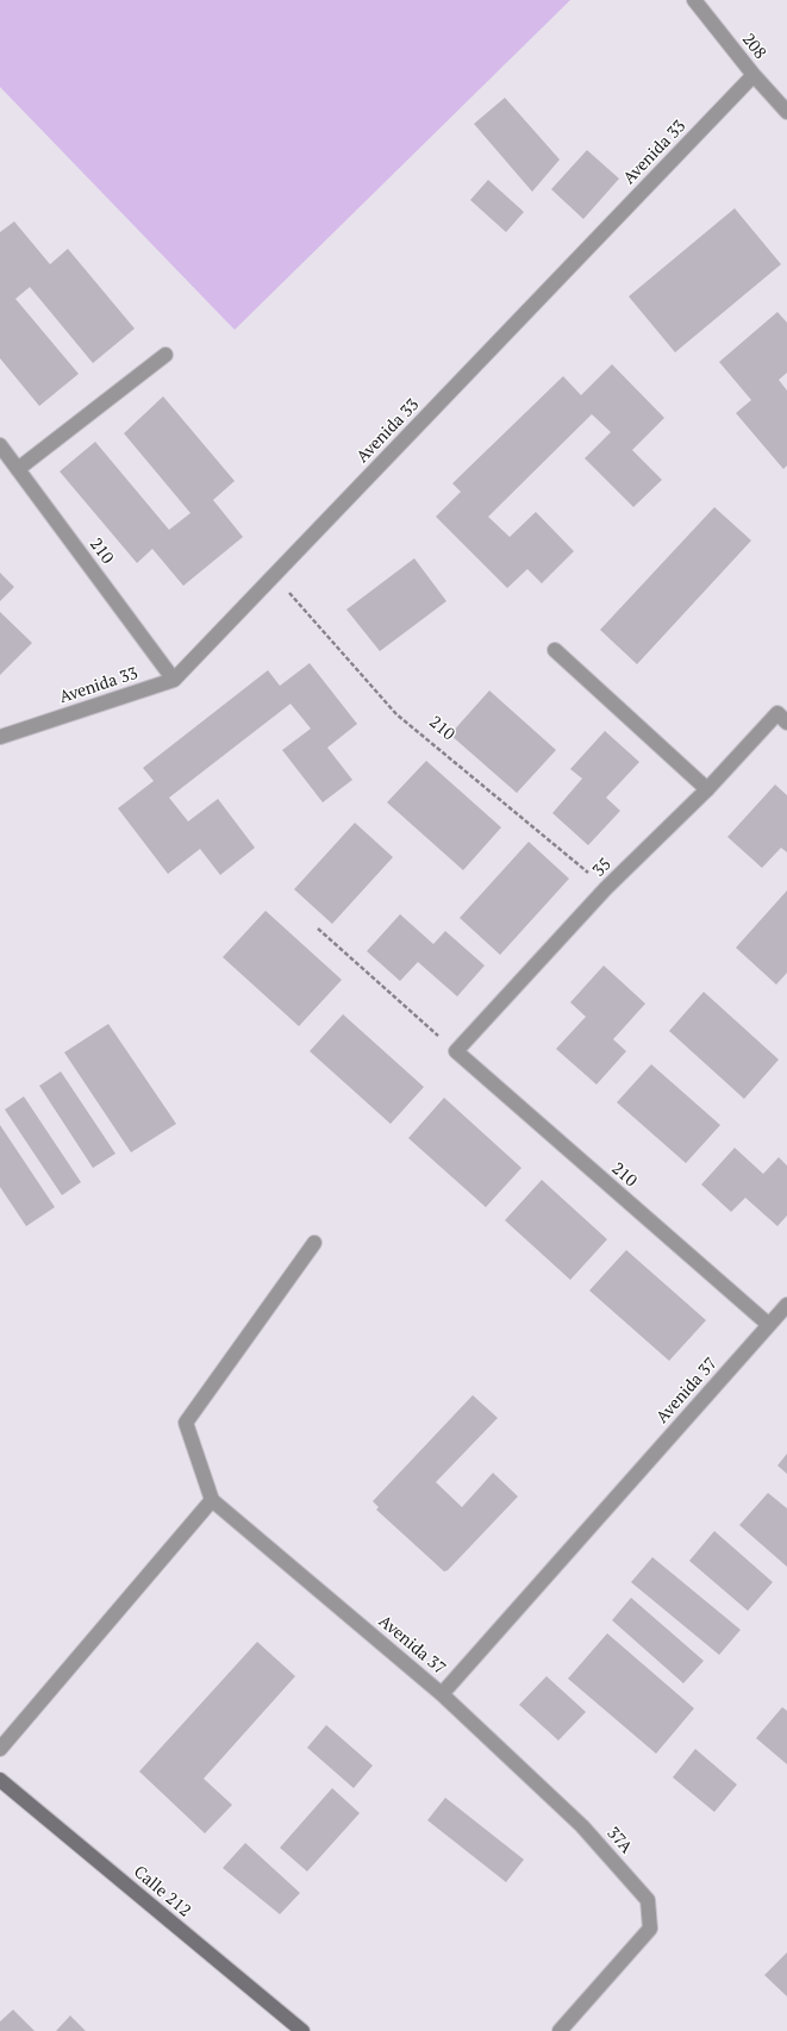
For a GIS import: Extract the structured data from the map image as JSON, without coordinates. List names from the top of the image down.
{
  "streets": {
    "street": [
      "208",
      "Avenida 33",
      "210",
      "35",
      "Avenida 37",
      "37A",
      "Calle 212"
    ]
  },
  "crossings": [
    ["208", "Avenida 33"],
    ["Avenida 33", "210"],
    ["210", "35"],
    ["210", "Avenida 37"],
    ["Avenida 37", "37A"]
  ]
}
